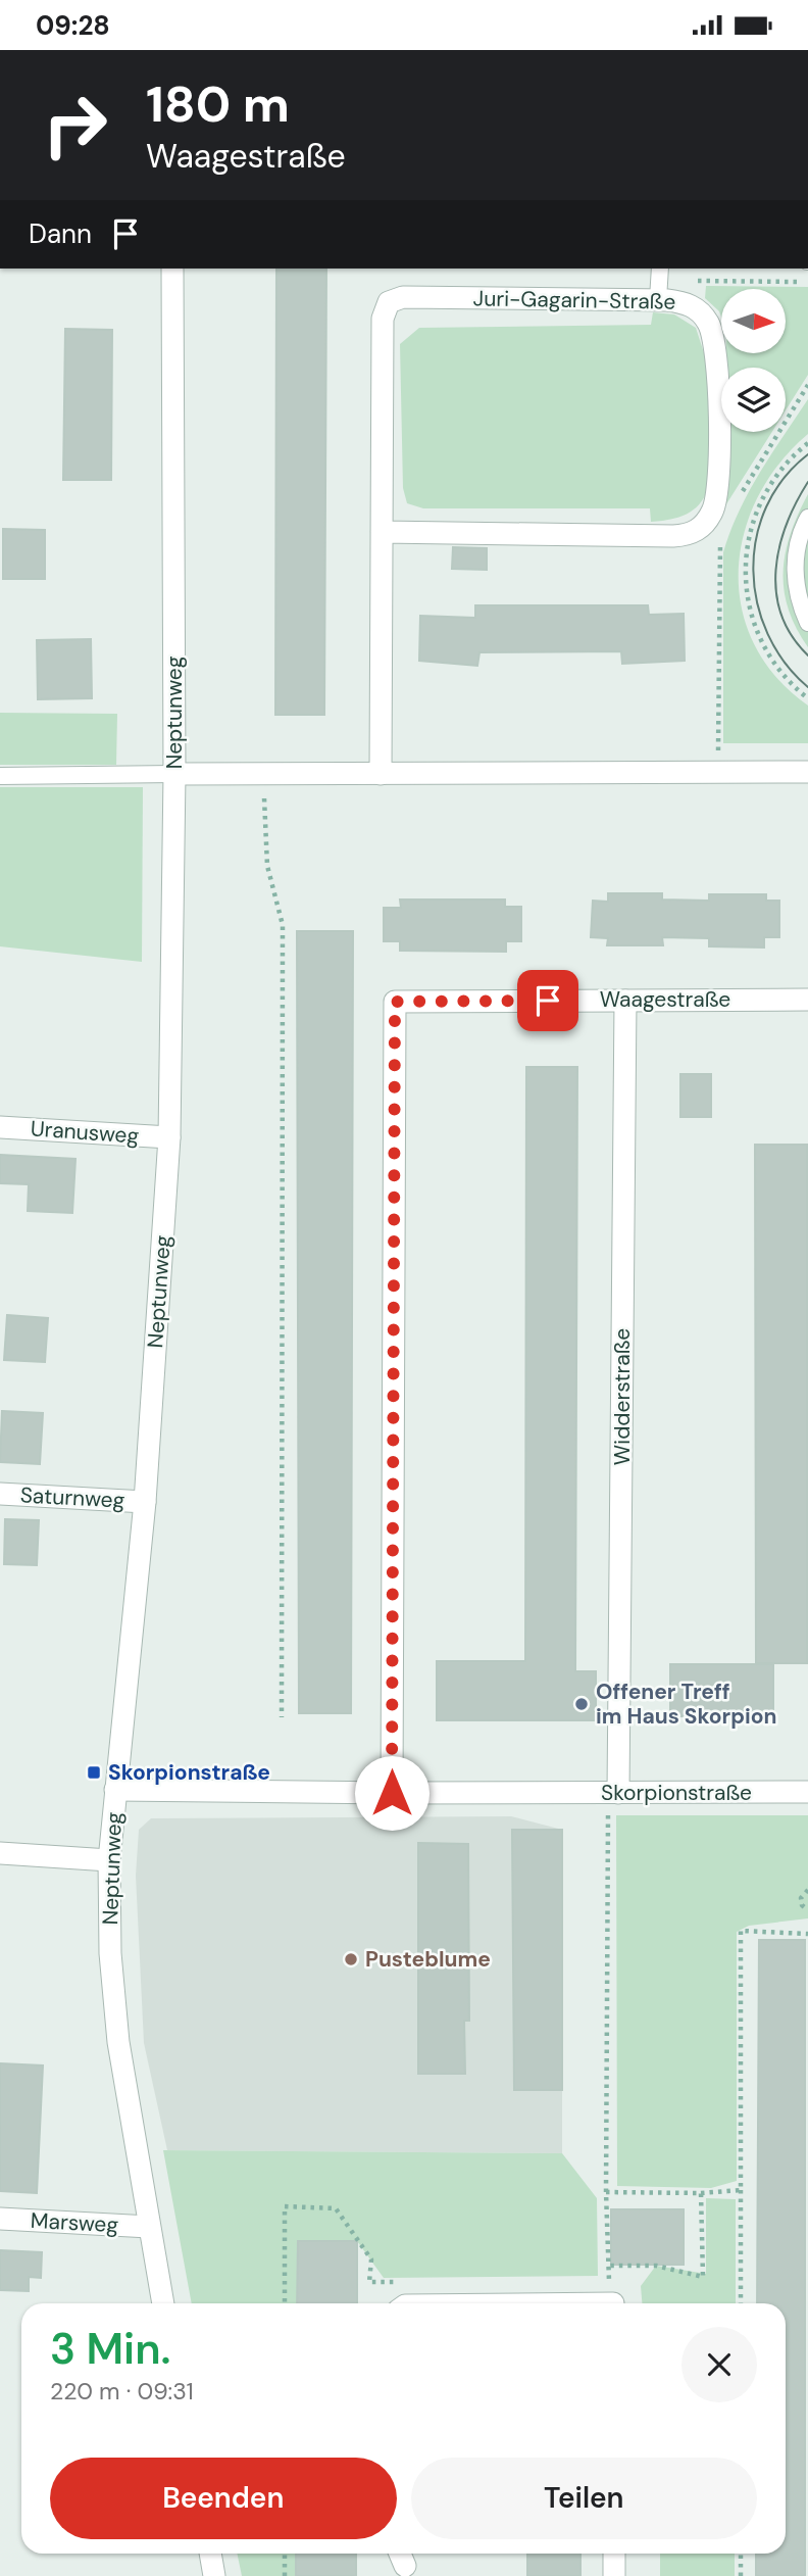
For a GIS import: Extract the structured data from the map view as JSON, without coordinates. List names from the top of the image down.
{
  "streets": {
    "street": [
      "Juri-Gagarin-Straße",
      "Neptunweg",
      "Waagestraße",
      "Uranusweg",
      "Widderstraße",
      "Saturnweg",
      "Skorpionstraße",
      "Marsweg"
    ]
  },
  "crossings": [
    ["Neptunweg", "Uranusweg"],
    ["Neptunweg", "Saturnweg"],
    ["Neptunweg", "Skorpionstraße"],
    ["Neptunweg", "Marsweg"],
    ["Waagestraße", "Widderstraße"],
    ["Waagestraße", "Skorpionstraße"],
    ["Widderstraße", "Skorpionstraße"]
  ],
  "places": {
    "other": ["Offener Treff im Haus Skorpion", "Pusteblume"],
    "transit": ["Skorpionstraße"]
  },
  "north": "right",
  "page": {
    "status": "09:28",
    "turn": ["180 m", "Waagestraße"],
    "then": "Dann",
    "heading": ["3 Min.", "220 m · 09:31"],
    "buttons": ["Beenden", "Teilen"]
  }
}
